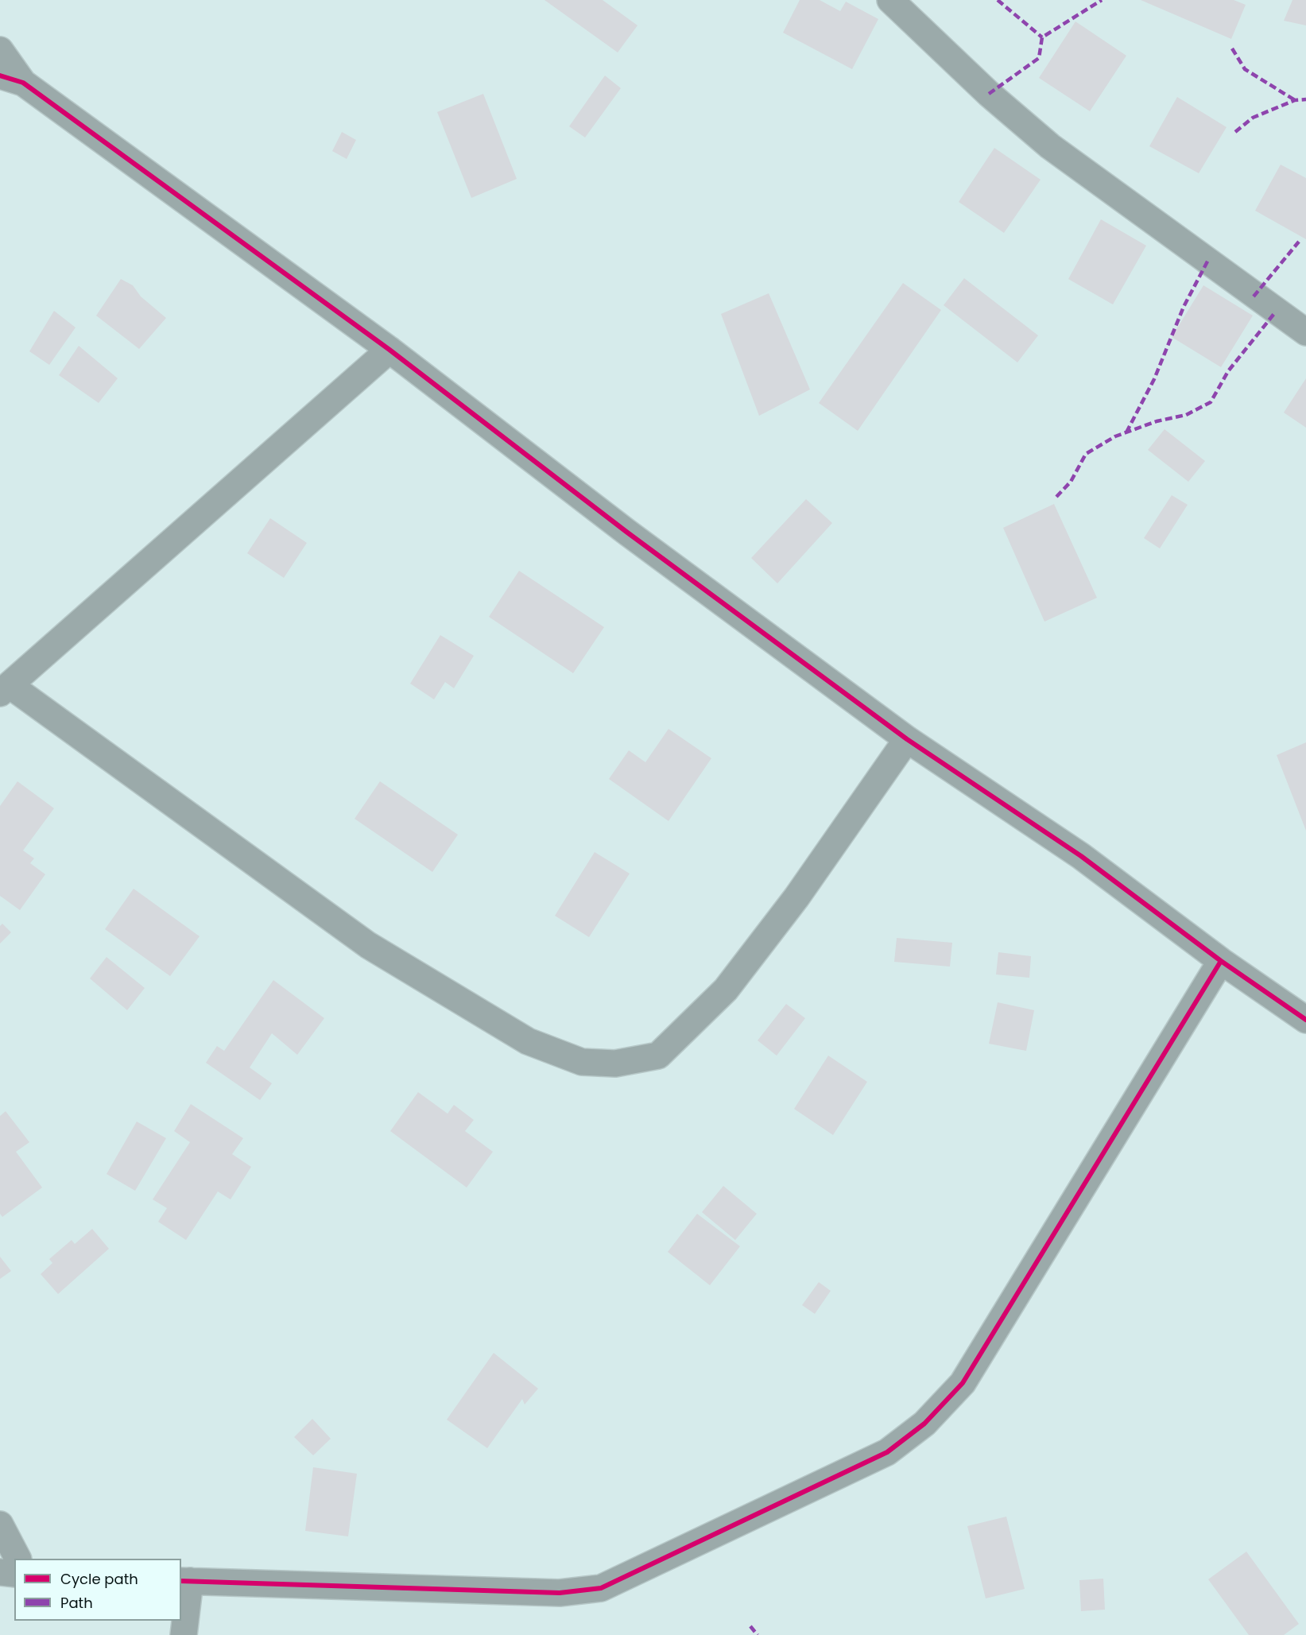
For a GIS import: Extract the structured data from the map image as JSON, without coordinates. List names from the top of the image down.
{
  "legend": ["Cycle path", "Path"]
}
